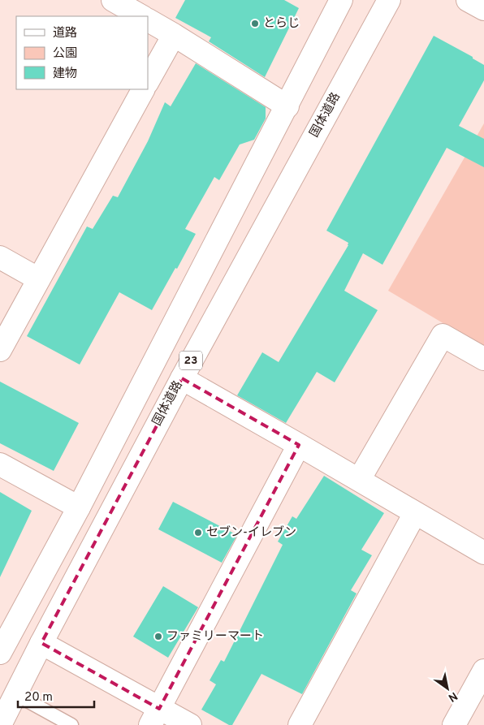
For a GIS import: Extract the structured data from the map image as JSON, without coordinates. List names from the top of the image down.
{
  "streets": {
    "street": ["国体道路", "23"]
  },
  "places": ["とらじ", "セブン-イレブン", "ファミリーマート"],
  "legend": ["道路", "公園", "建物"],
  "scale_bar": "20 m",
  "north": "bottom right"
}
